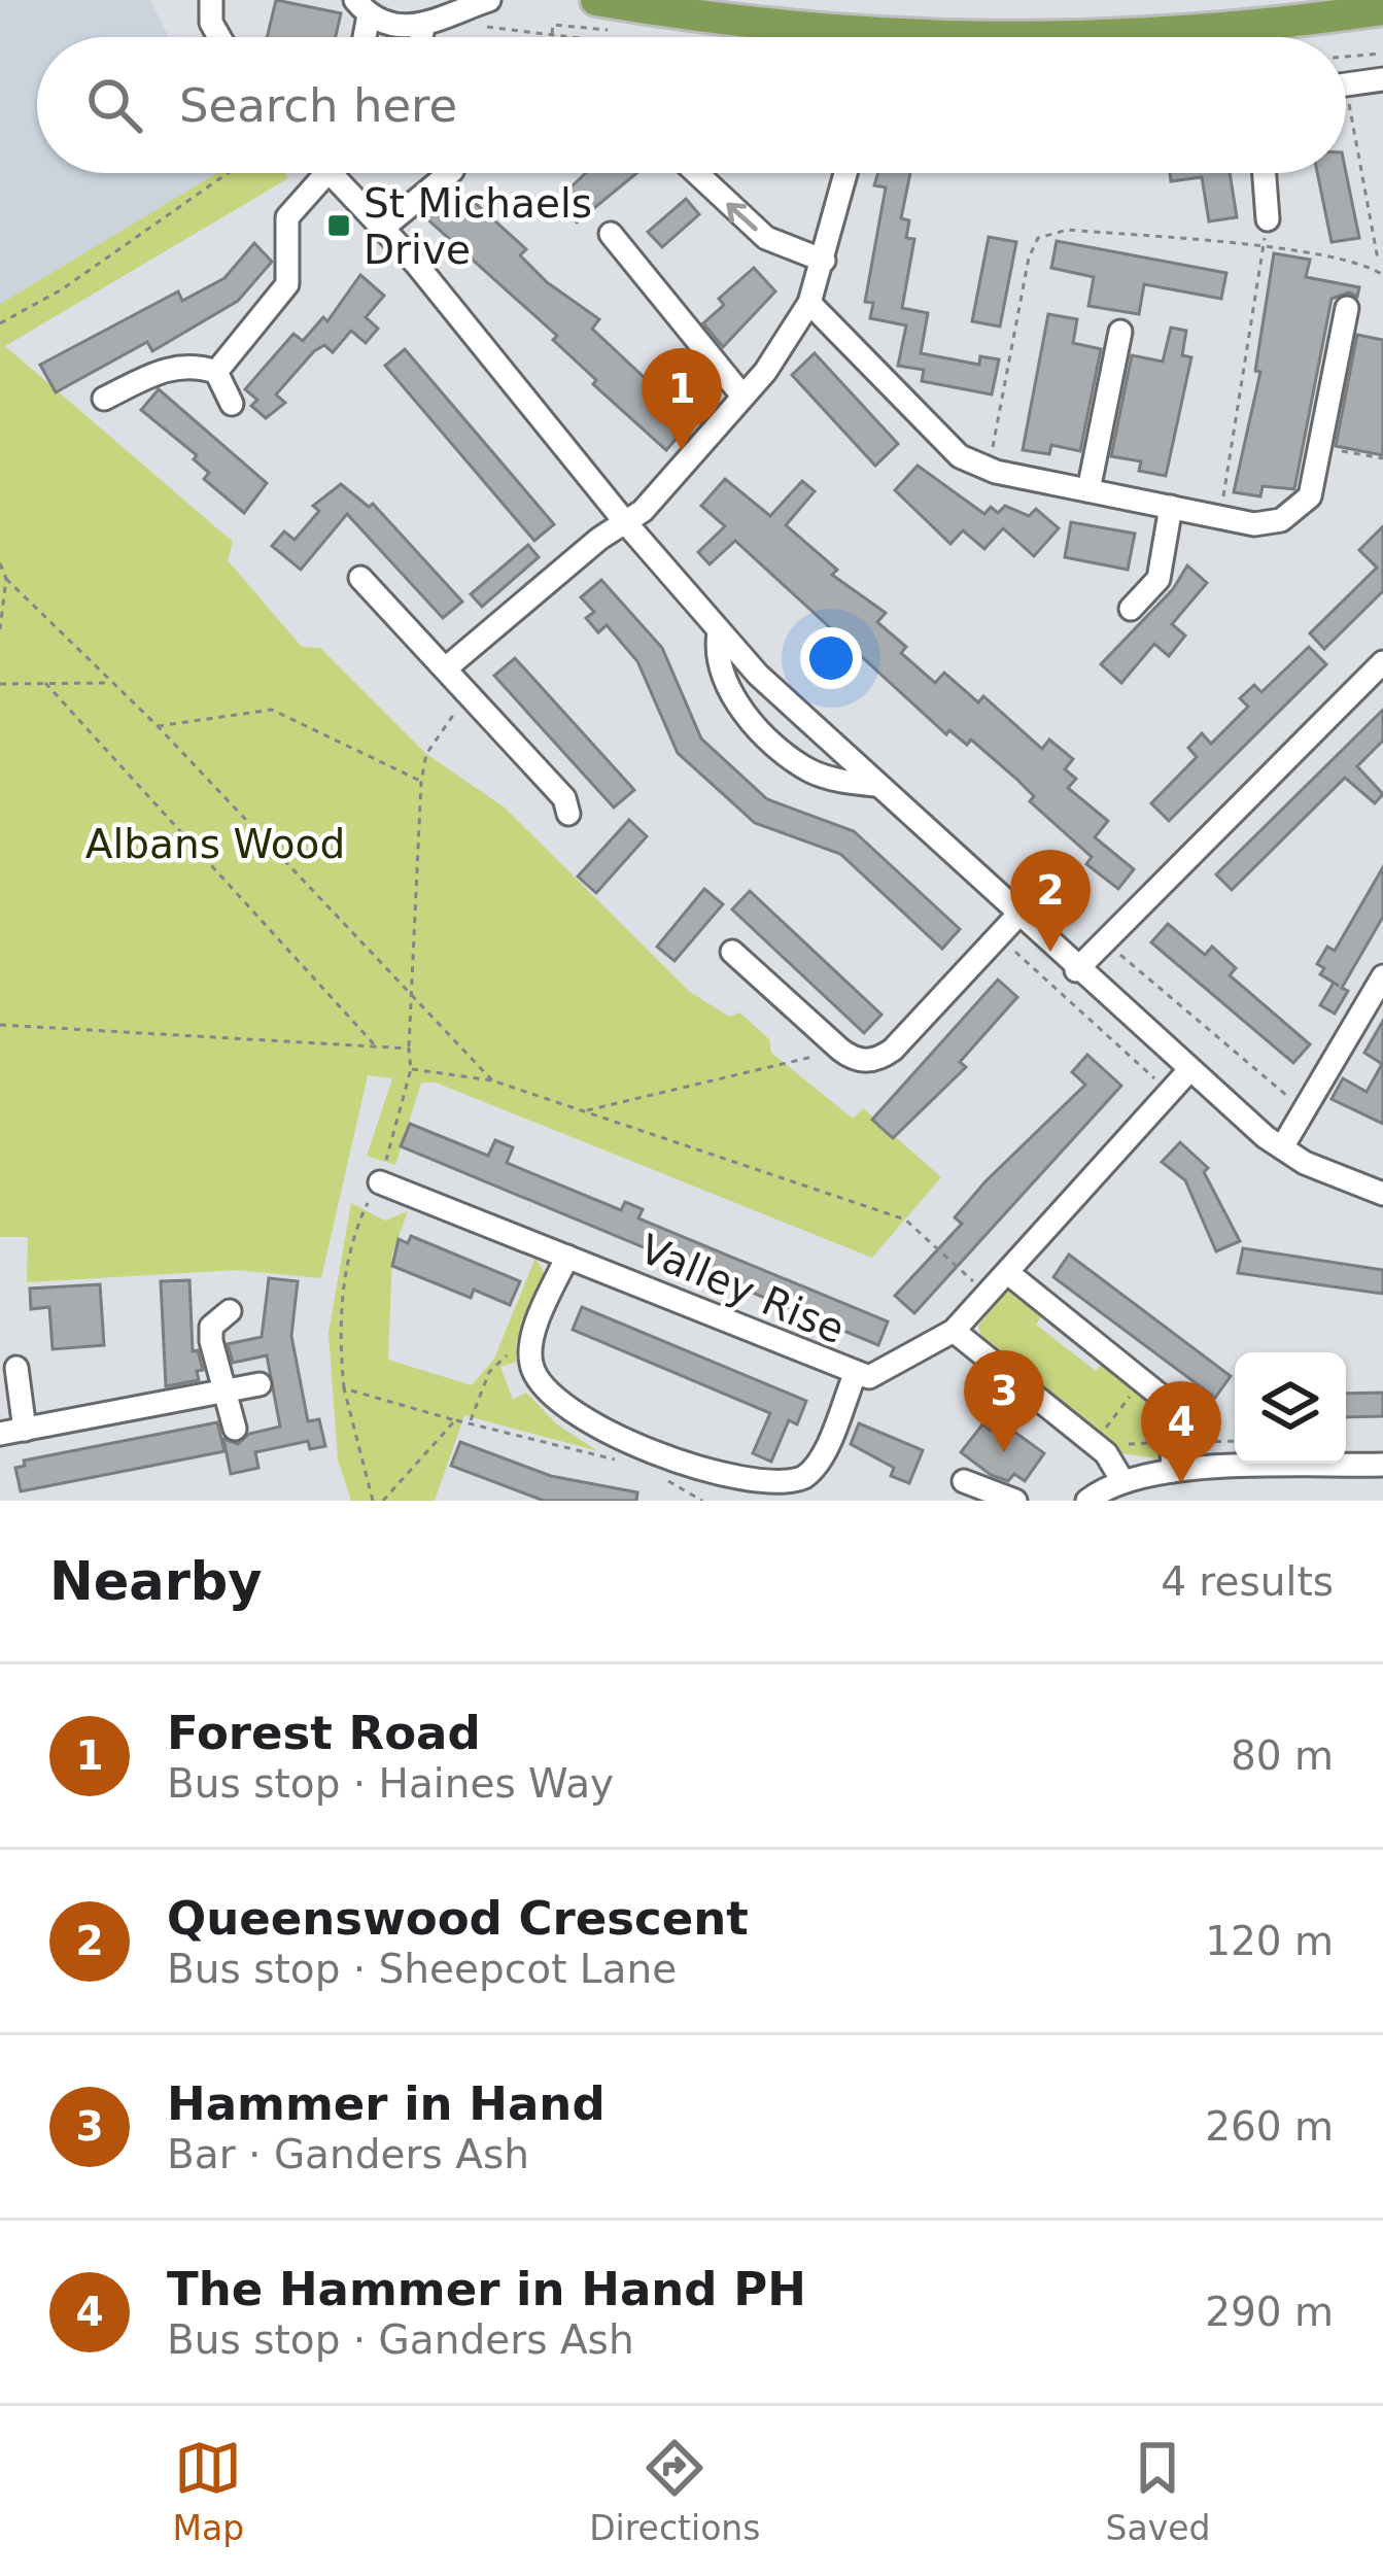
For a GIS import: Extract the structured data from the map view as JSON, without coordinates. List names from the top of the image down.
{
  "streets": {
    "street": ["Valley Rise"]
  },
  "parks": ["Albans Wood"],
  "places": {
    "transit": ["St Michaels Drive"]
  },
  "page": {
    "search": "Search here",
    "pins": [
      "1",
      "2",
      "3",
      "4"
    ],
    "heading": ["Nearby", "4 results"],
    "list": [
      {
        "mark": "1",
        "name": "Forest Road",
        "note": "Bus stop · Haines Way",
        "value": "80 m"
      },
      {
        "mark": "2",
        "name": "Queenswood Crescent",
        "note": "Bus stop · Sheepcot Lane",
        "value": "120 m"
      },
      {
        "mark": "3",
        "name": "Hammer in Hand",
        "note": "Bar · Ganders Ash",
        "value": "260 m"
      },
      {
        "mark": "4",
        "name": "The Hammer in Hand PH",
        "note": "Bus stop · Ganders Ash",
        "value": "290 m"
      }
    ],
    "nav": ["Map", "Directions", "Saved"]
  }
}
